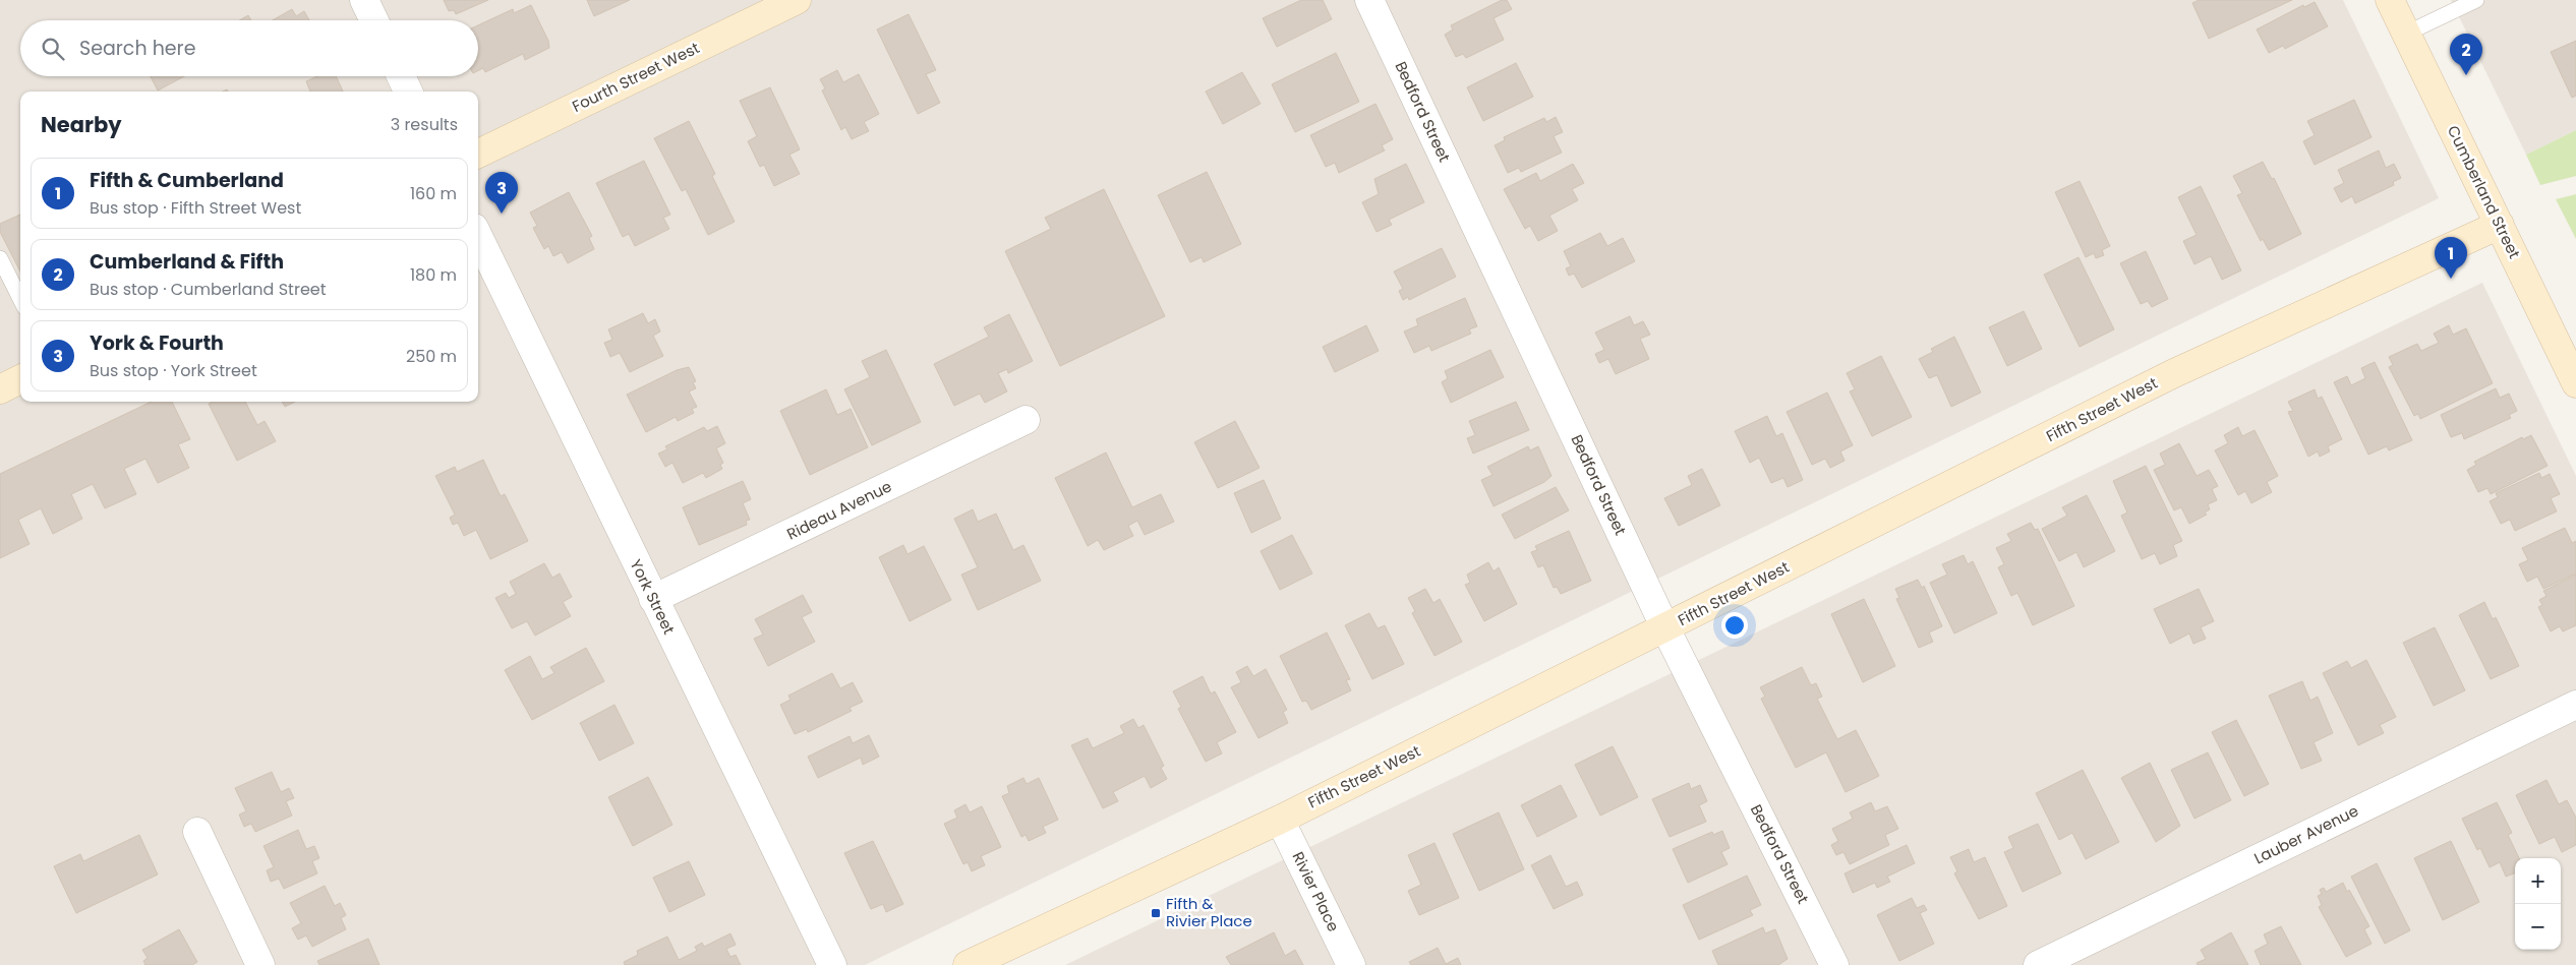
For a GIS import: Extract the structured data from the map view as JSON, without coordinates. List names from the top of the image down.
{
  "streets": {
    "street": [
      "Fourth Street West",
      "Bedford Street",
      "Cumberland Street",
      "Fifth Street West",
      "Rideau Avenue",
      "York Street",
      "Lauber Avenue",
      "Rivier Place"
    ]
  },
  "crossings": [
    ["Bedford Street", "Fifth Street West"],
    ["Cumberland Street", "Fifth Street West"],
    ["Fifth Street West", "Rivier Place"],
    ["Rideau Avenue", "York Street"]
  ],
  "places": {
    "transit": ["Fifth & Rivier Place"]
  },
  "page": {
    "search": "Search here",
    "pins": ["2", "3", "1"],
    "heading": ["Nearby", "3 results"],
    "list": [
      {
        "mark": "1",
        "name": "Fifth & Cumberland",
        "note": "Bus stop · Fifth Street West",
        "value": "160 m"
      },
      {
        "mark": "2",
        "name": "Cumberland & Fifth",
        "note": "Bus stop · Cumberland Street",
        "value": "180 m"
      },
      {
        "mark": "3",
        "name": "York & Fourth",
        "note": "Bus stop · York Street",
        "value": "250 m"
      }
    ],
    "map_buttons": ["+", "−"]
  }
}
